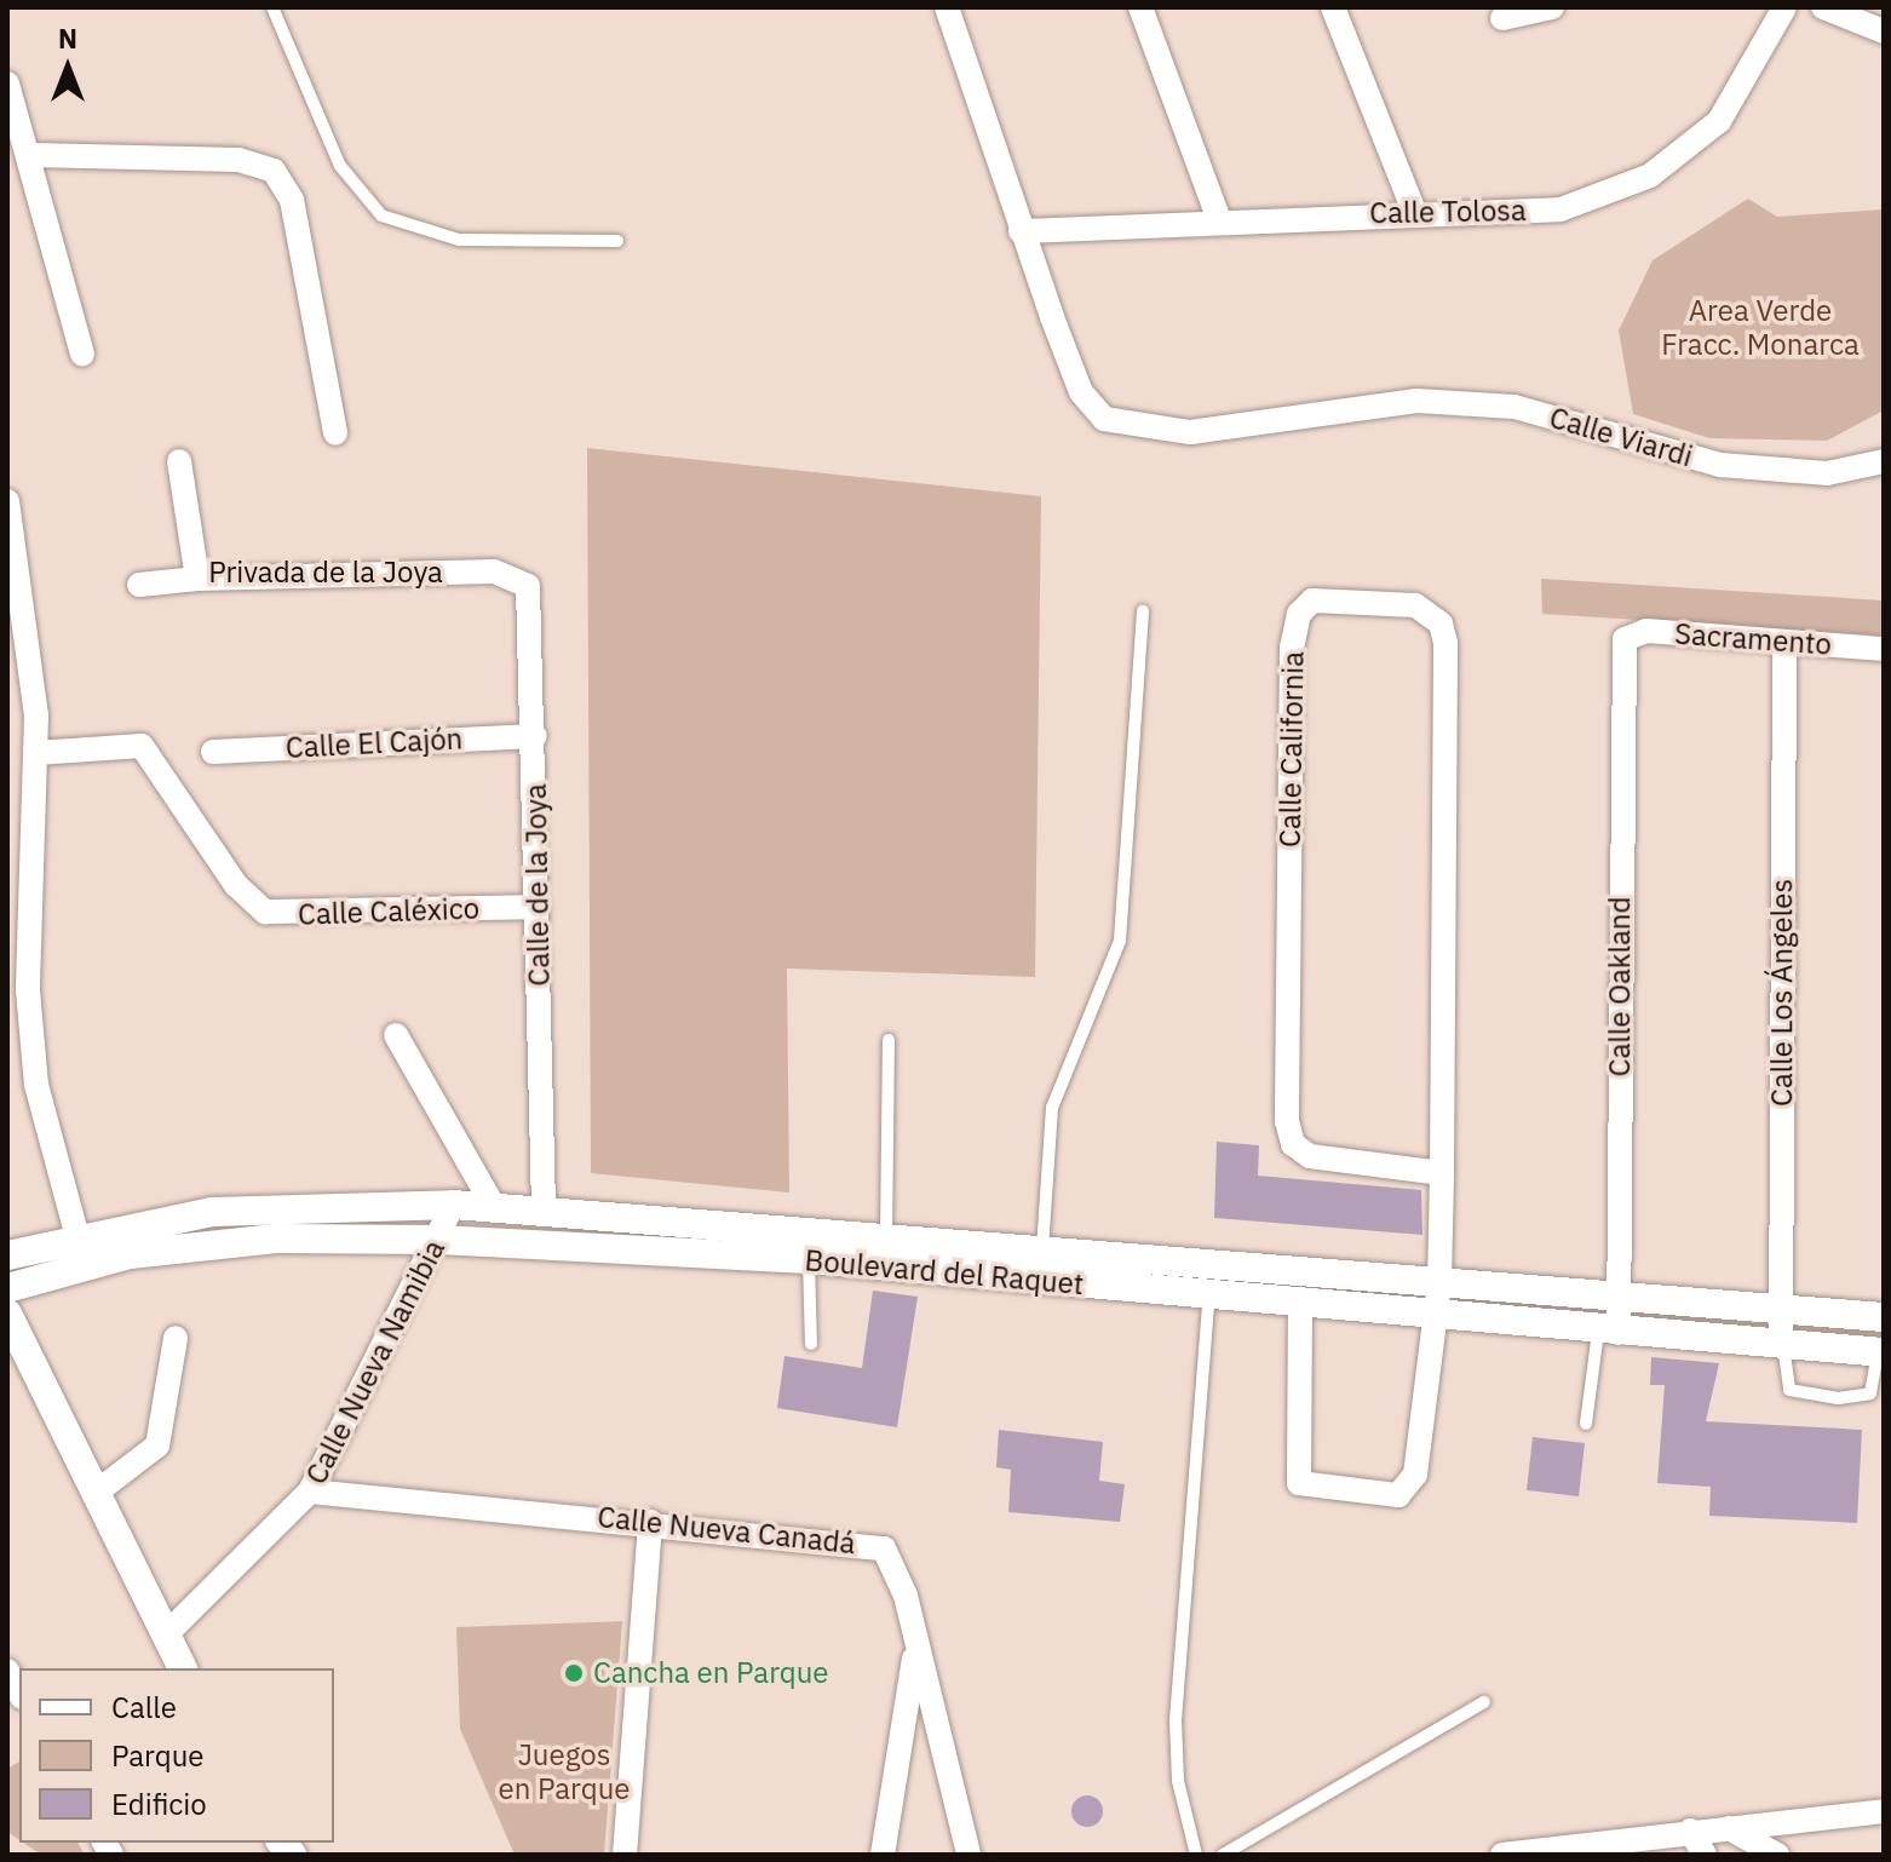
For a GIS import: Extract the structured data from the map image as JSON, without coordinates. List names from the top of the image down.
{
  "streets": {
    "street": [
      "Calle Tolosa",
      "Calle Viardi",
      "Privada de la Joya",
      "Sacramento",
      "Calle El Cajón",
      "Calle California",
      "Calle de la Joya",
      "Calle Caléxico",
      "Calle Oakland",
      "Calle Los Ángeles",
      "Boulevard del Raquet",
      "Calle Nueva Namibia",
      "Calle Nueva Canadá"
    ]
  },
  "crossings": [
    ["Calle Tolosa", "Calle Viardi"],
    ["Privada de la Joya", "Calle de la Joya"],
    ["Sacramento", "Calle Oakland"],
    ["Sacramento", "Calle Los Ángeles"],
    ["Calle El Cajón", "Calle de la Joya"],
    ["Calle California", "Boulevard del Raquet"],
    ["Calle de la Joya", "Calle Caléxico"],
    ["Calle de la Joya", "Boulevard del Raquet"],
    ["Calle Oakland", "Boulevard del Raquet"],
    ["Calle Los Ángeles", "Boulevard del Raquet"],
    ["Boulevard del Raquet", "Calle Nueva Namibia"],
    ["Calle Nueva Namibia", "Calle Nueva Canadá"]
  ],
  "parks": ["Area Verde Fracc. Monarca", "Juegos en Parque"],
  "places": ["Cancha en Parque"],
  "legend": ["Calle", "Parque", "Edificio"],
  "north": "top"
}
